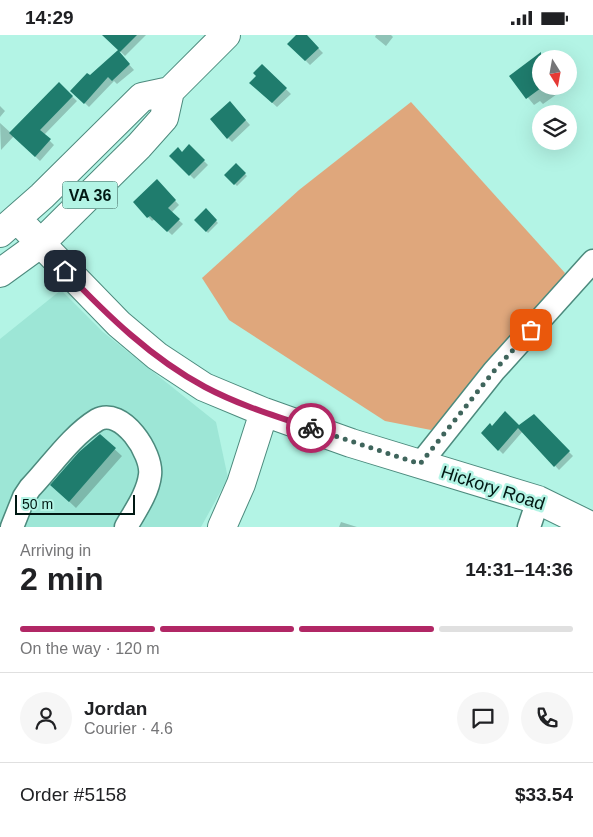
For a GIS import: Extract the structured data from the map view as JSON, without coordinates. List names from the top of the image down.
{
  "streets": {
    "main road": ["VA 36", "Hickory Road"]
  },
  "scale_bar": "50 m",
  "north": "bottom",
  "page": {
    "status": "14:29",
    "scale": "50 m",
    "heading": ["2 min", "Arriving in", "14:31–14:36"],
    "panel": [
      "Jordan",
      "Courier · 4.6",
      "Order #5158",
      "$33.54"
    ],
    "bar": "On the way · 120 m"
  }
}
